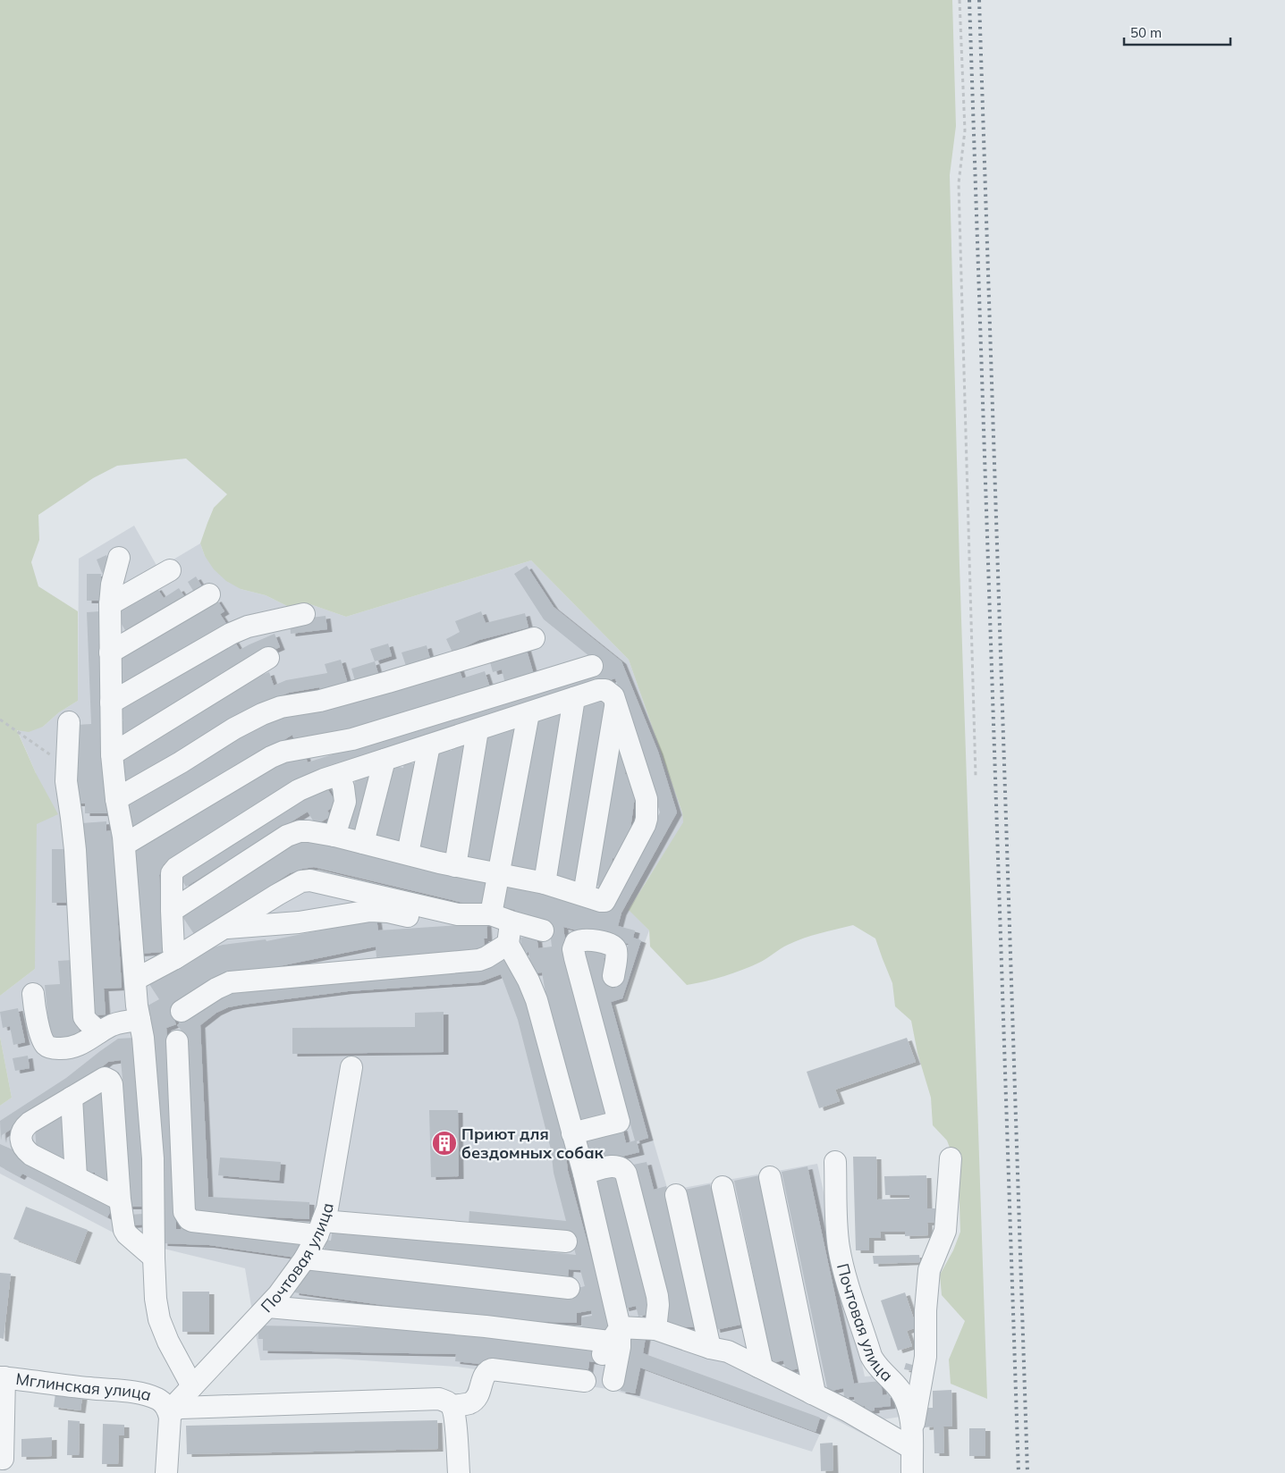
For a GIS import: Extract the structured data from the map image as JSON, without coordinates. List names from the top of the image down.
{
  "streets": {
    "street": ["Почтовая улица", "Мглинская улица"]
  },
  "crossings": [
    ["Почтовая улица", "Мглинская улица"]
  ],
  "places": {
    "building": ["Приют для бездомных собак"]
  },
  "scale_bar": "50 m"
}
